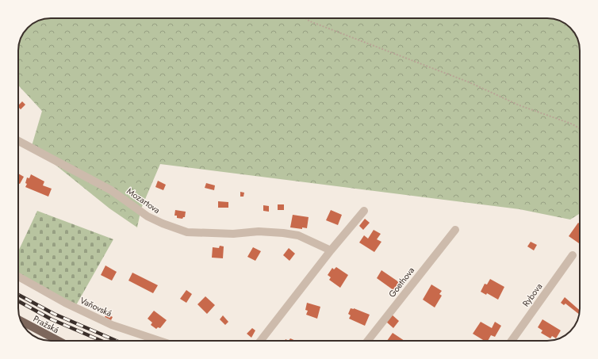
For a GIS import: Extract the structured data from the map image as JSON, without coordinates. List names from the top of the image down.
{
  "streets": {
    "main road": ["Pražská"],
    "street": [
      "Mozartova",
      "Goethova",
      "Rybova",
      "Vaňovská"
    ]
  }
}
